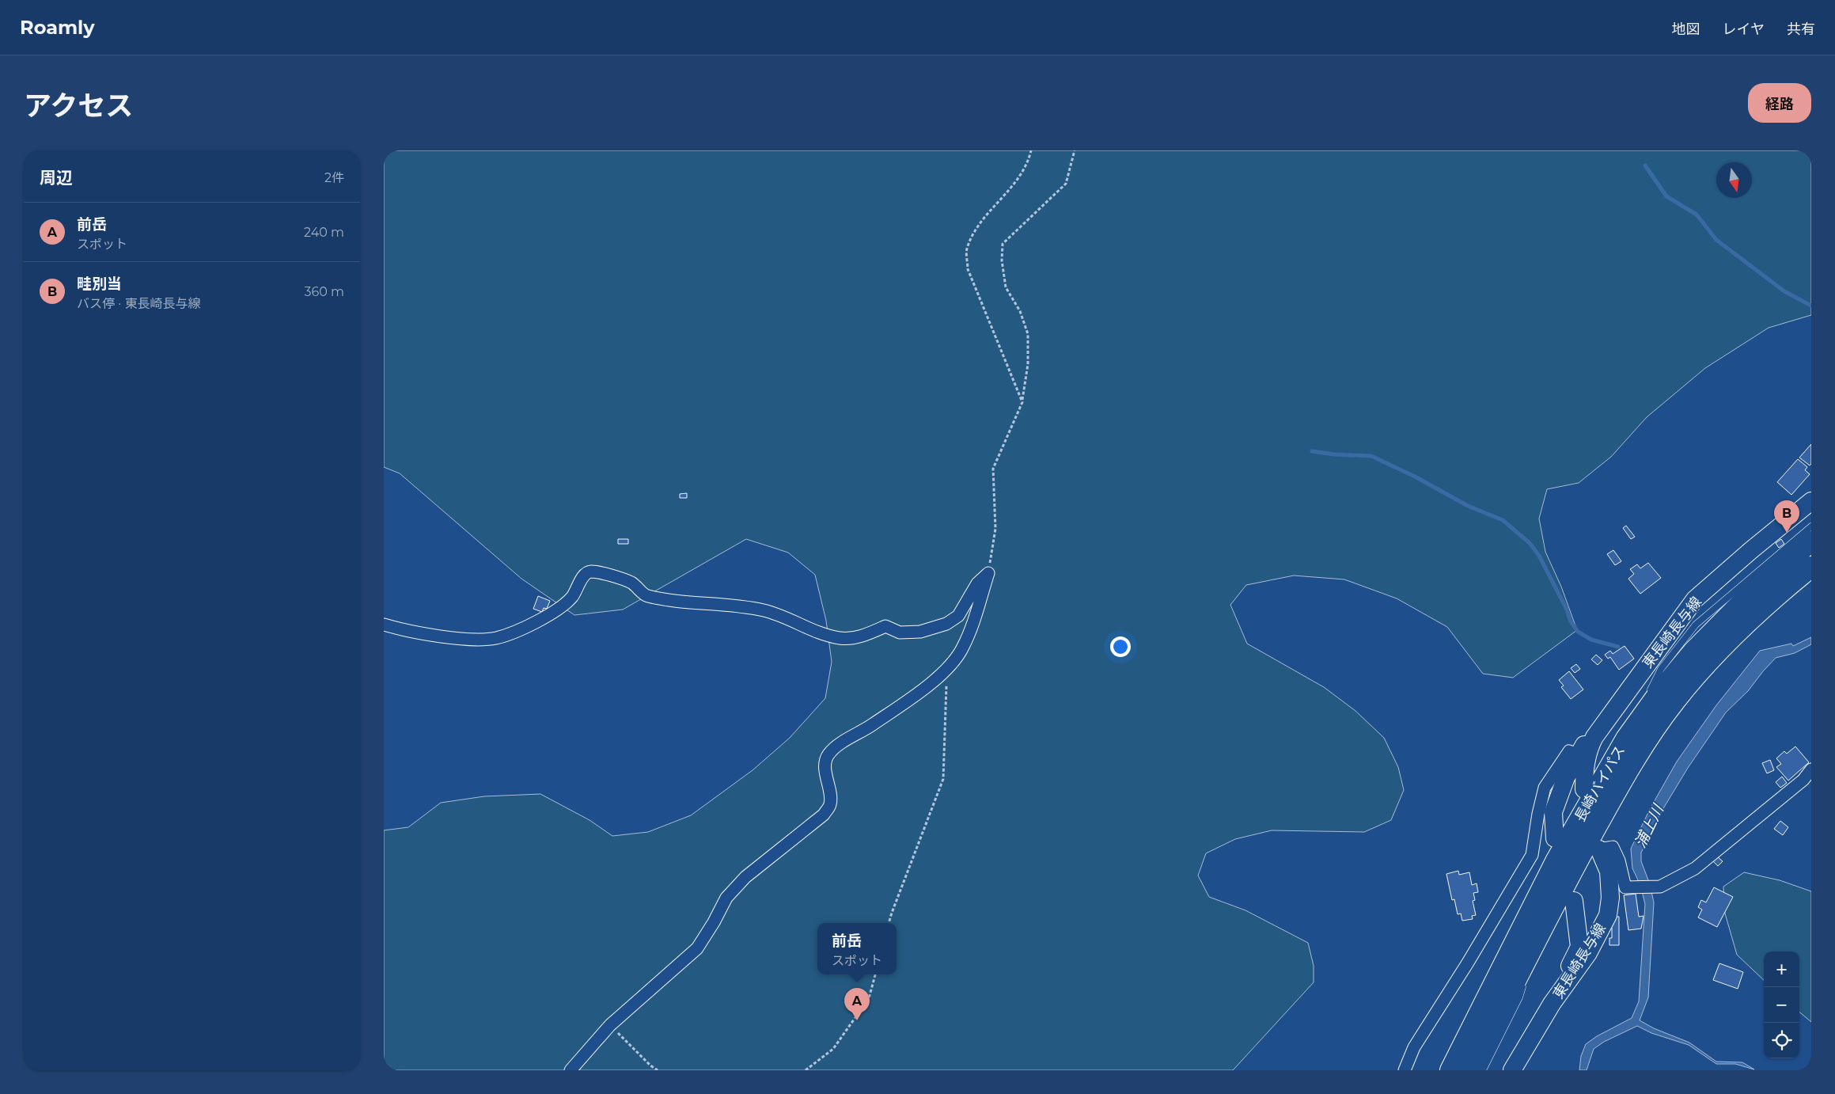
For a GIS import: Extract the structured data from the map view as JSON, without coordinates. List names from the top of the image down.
{
  "streets": {
    "highway": ["長崎バイパス"],
    "main road": ["東長崎長与線"]
  },
  "water": ["浦上川"],
  "north": "bottom",
  "page": {
    "header": "Roamly",
    "nav": ["地図", "レイヤ", "共有"],
    "title": "アクセス",
    "buttons": "経路",
    "heading": ["周辺", "2件"],
    "list": [
      {
        "mark": "A",
        "name": "前岳",
        "note": "スポット",
        "value": "240 m"
      },
      {
        "mark": "B",
        "name": "畦別当",
        "note": "バス停 · 東長崎長与線",
        "value": "360 m"
      }
    ],
    "pins": ["B", "A"],
    "popup": ["前岳", "スポット"],
    "map_buttons": ["+", "−"]
  }
}
